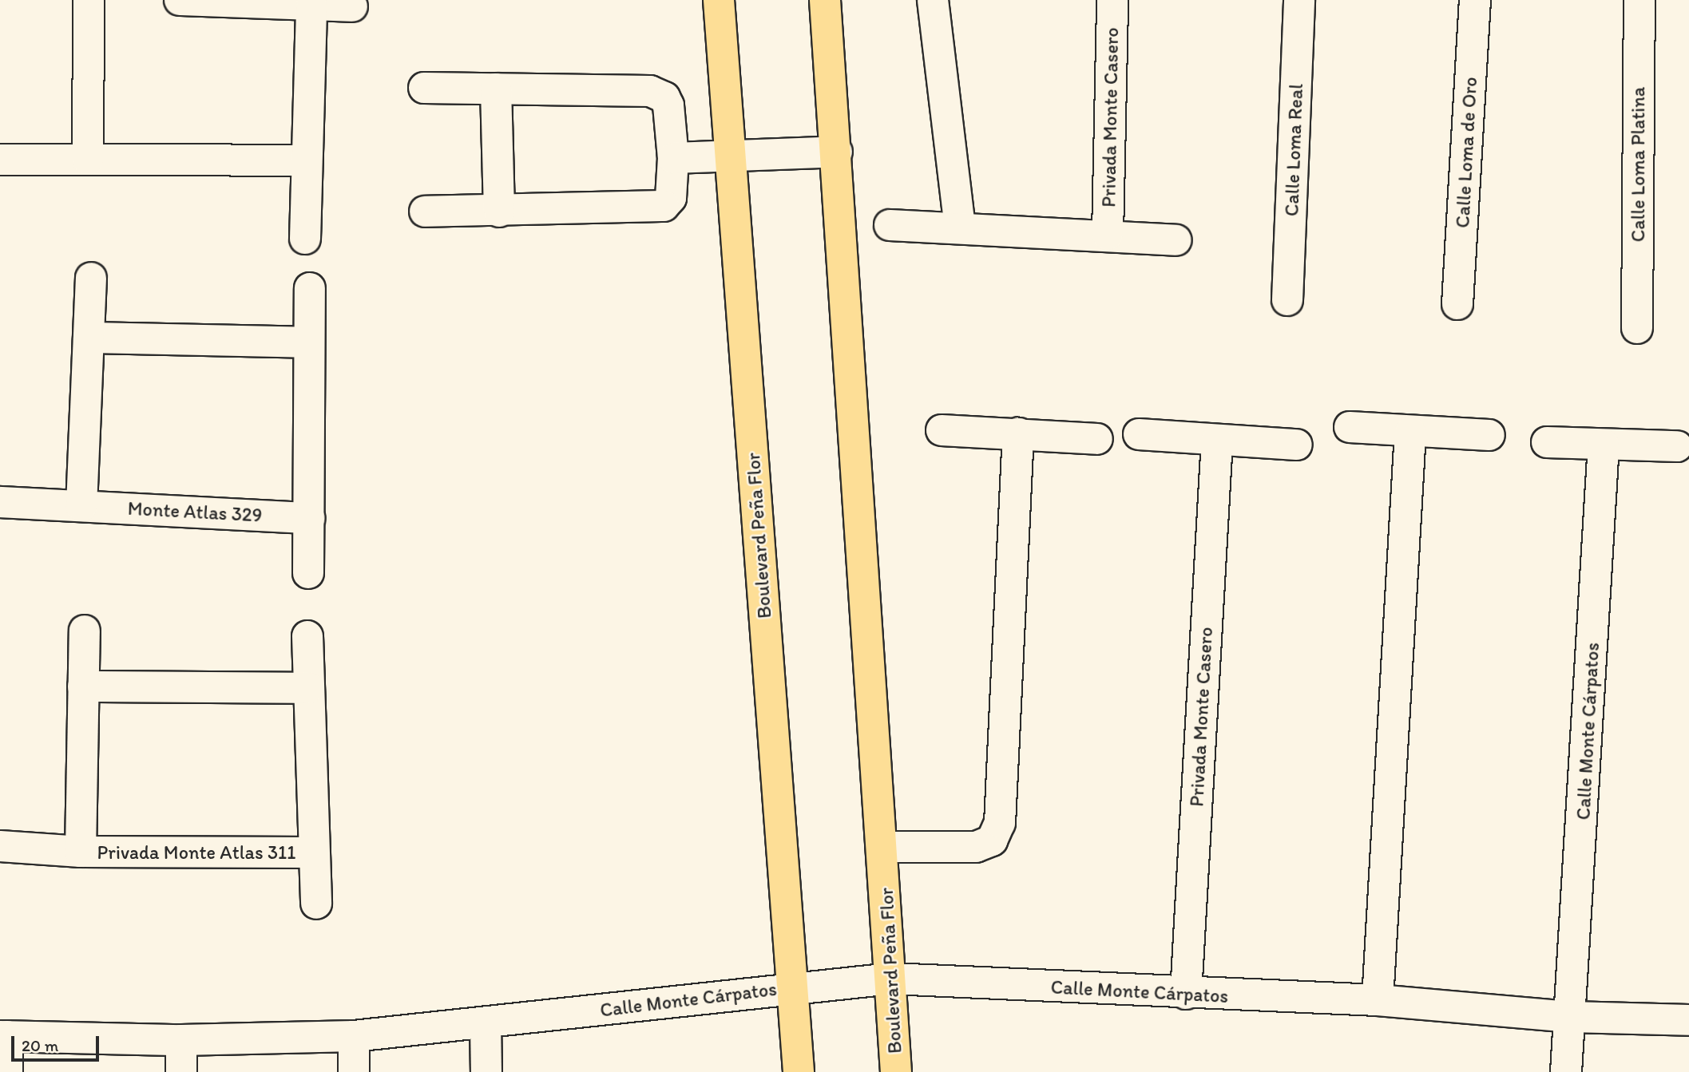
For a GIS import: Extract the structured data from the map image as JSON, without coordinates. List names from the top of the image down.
{
  "streets": {
    "main road": ["Boulevard Peña Flor"],
    "street": [
      "Privada Monte Casero",
      "Calle Loma Real",
      "Calle Loma de Oro",
      "Calle Loma Platina",
      "Monte Atlas 329",
      "Calle Monte Cárpatos",
      "Privada Monte Atlas 311"
    ]
  },
  "crossings": [
    ["Privada Monte Casero", "Calle Monte Cárpatos"],
    ["Boulevard Peña Flor", "Calle Monte Cárpatos"]
  ],
  "scale_bar": "20 m"
}
